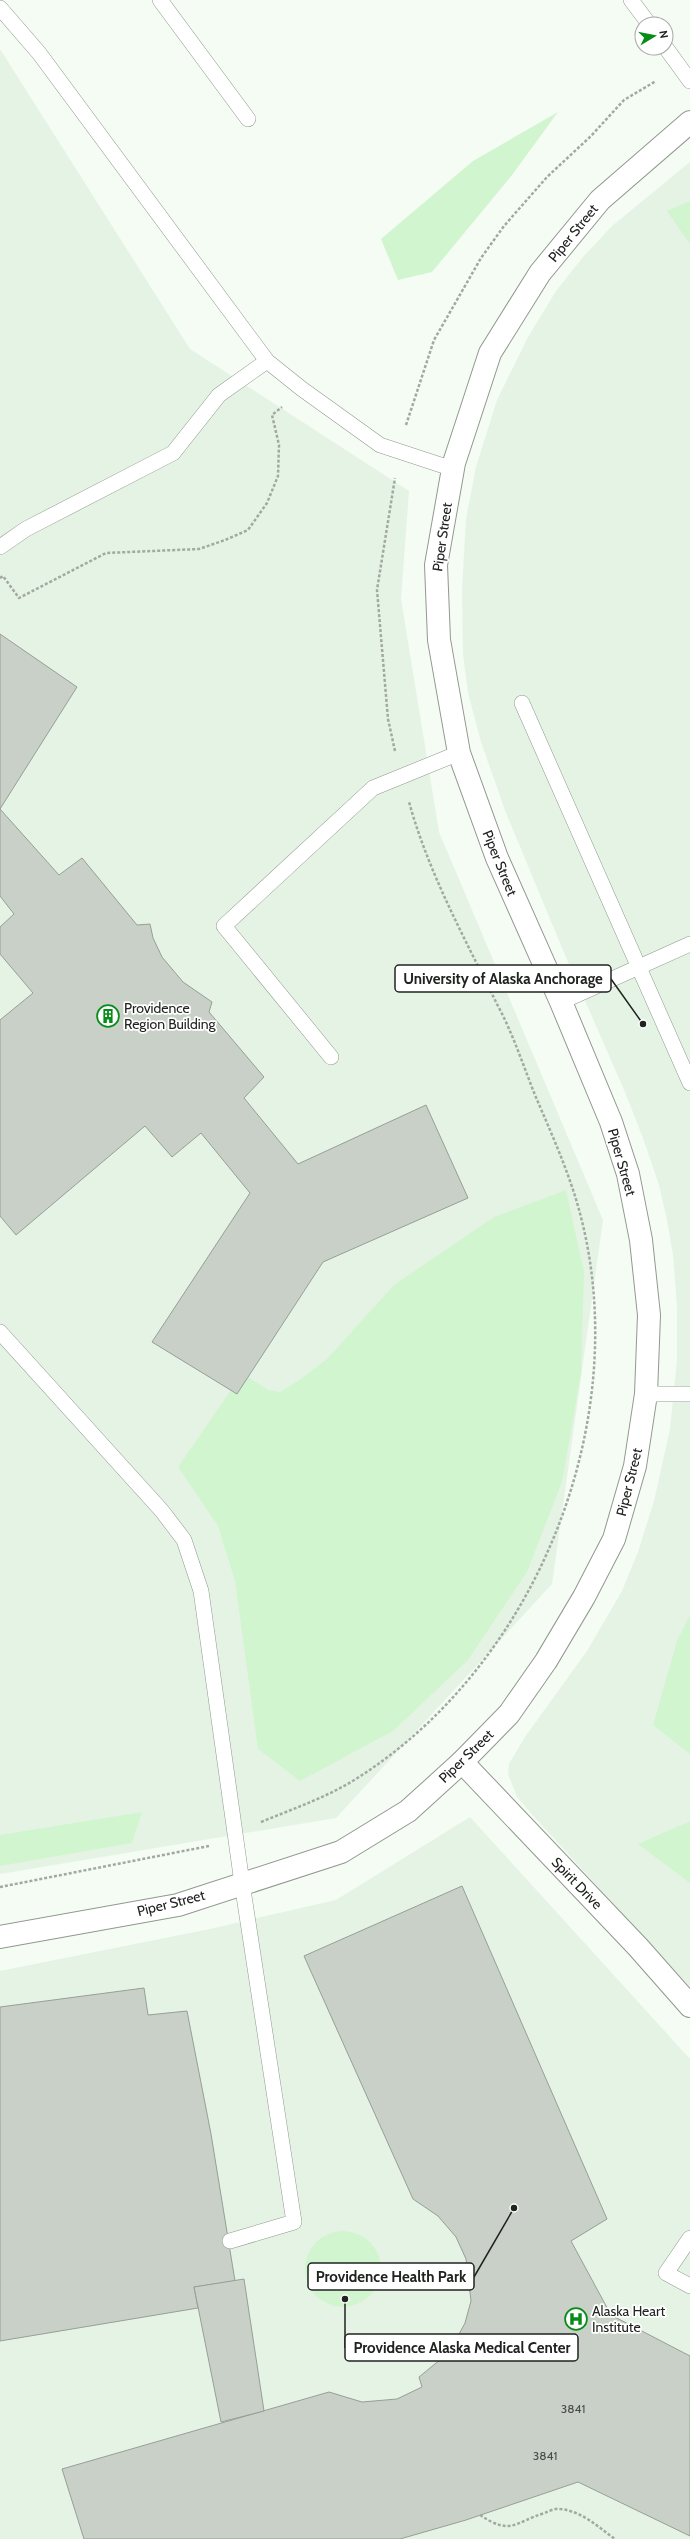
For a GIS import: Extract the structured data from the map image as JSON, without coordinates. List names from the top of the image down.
{
  "streets": {
    "street": ["Piper Street", "Spirit Drive"]
  },
  "crossings": [
    ["Piper Street", "Spirit Drive"]
  ],
  "places": {
    "building": ["Providence Region Building"],
    "other": ["University of Alaska Anchorage", "Providence Health Park", "Providence Alaska Medical Center"],
    "hospital": ["Alaska Heart Institute"]
  },
  "house_numbers": ["3841", "3841"],
  "north": "right"
}
